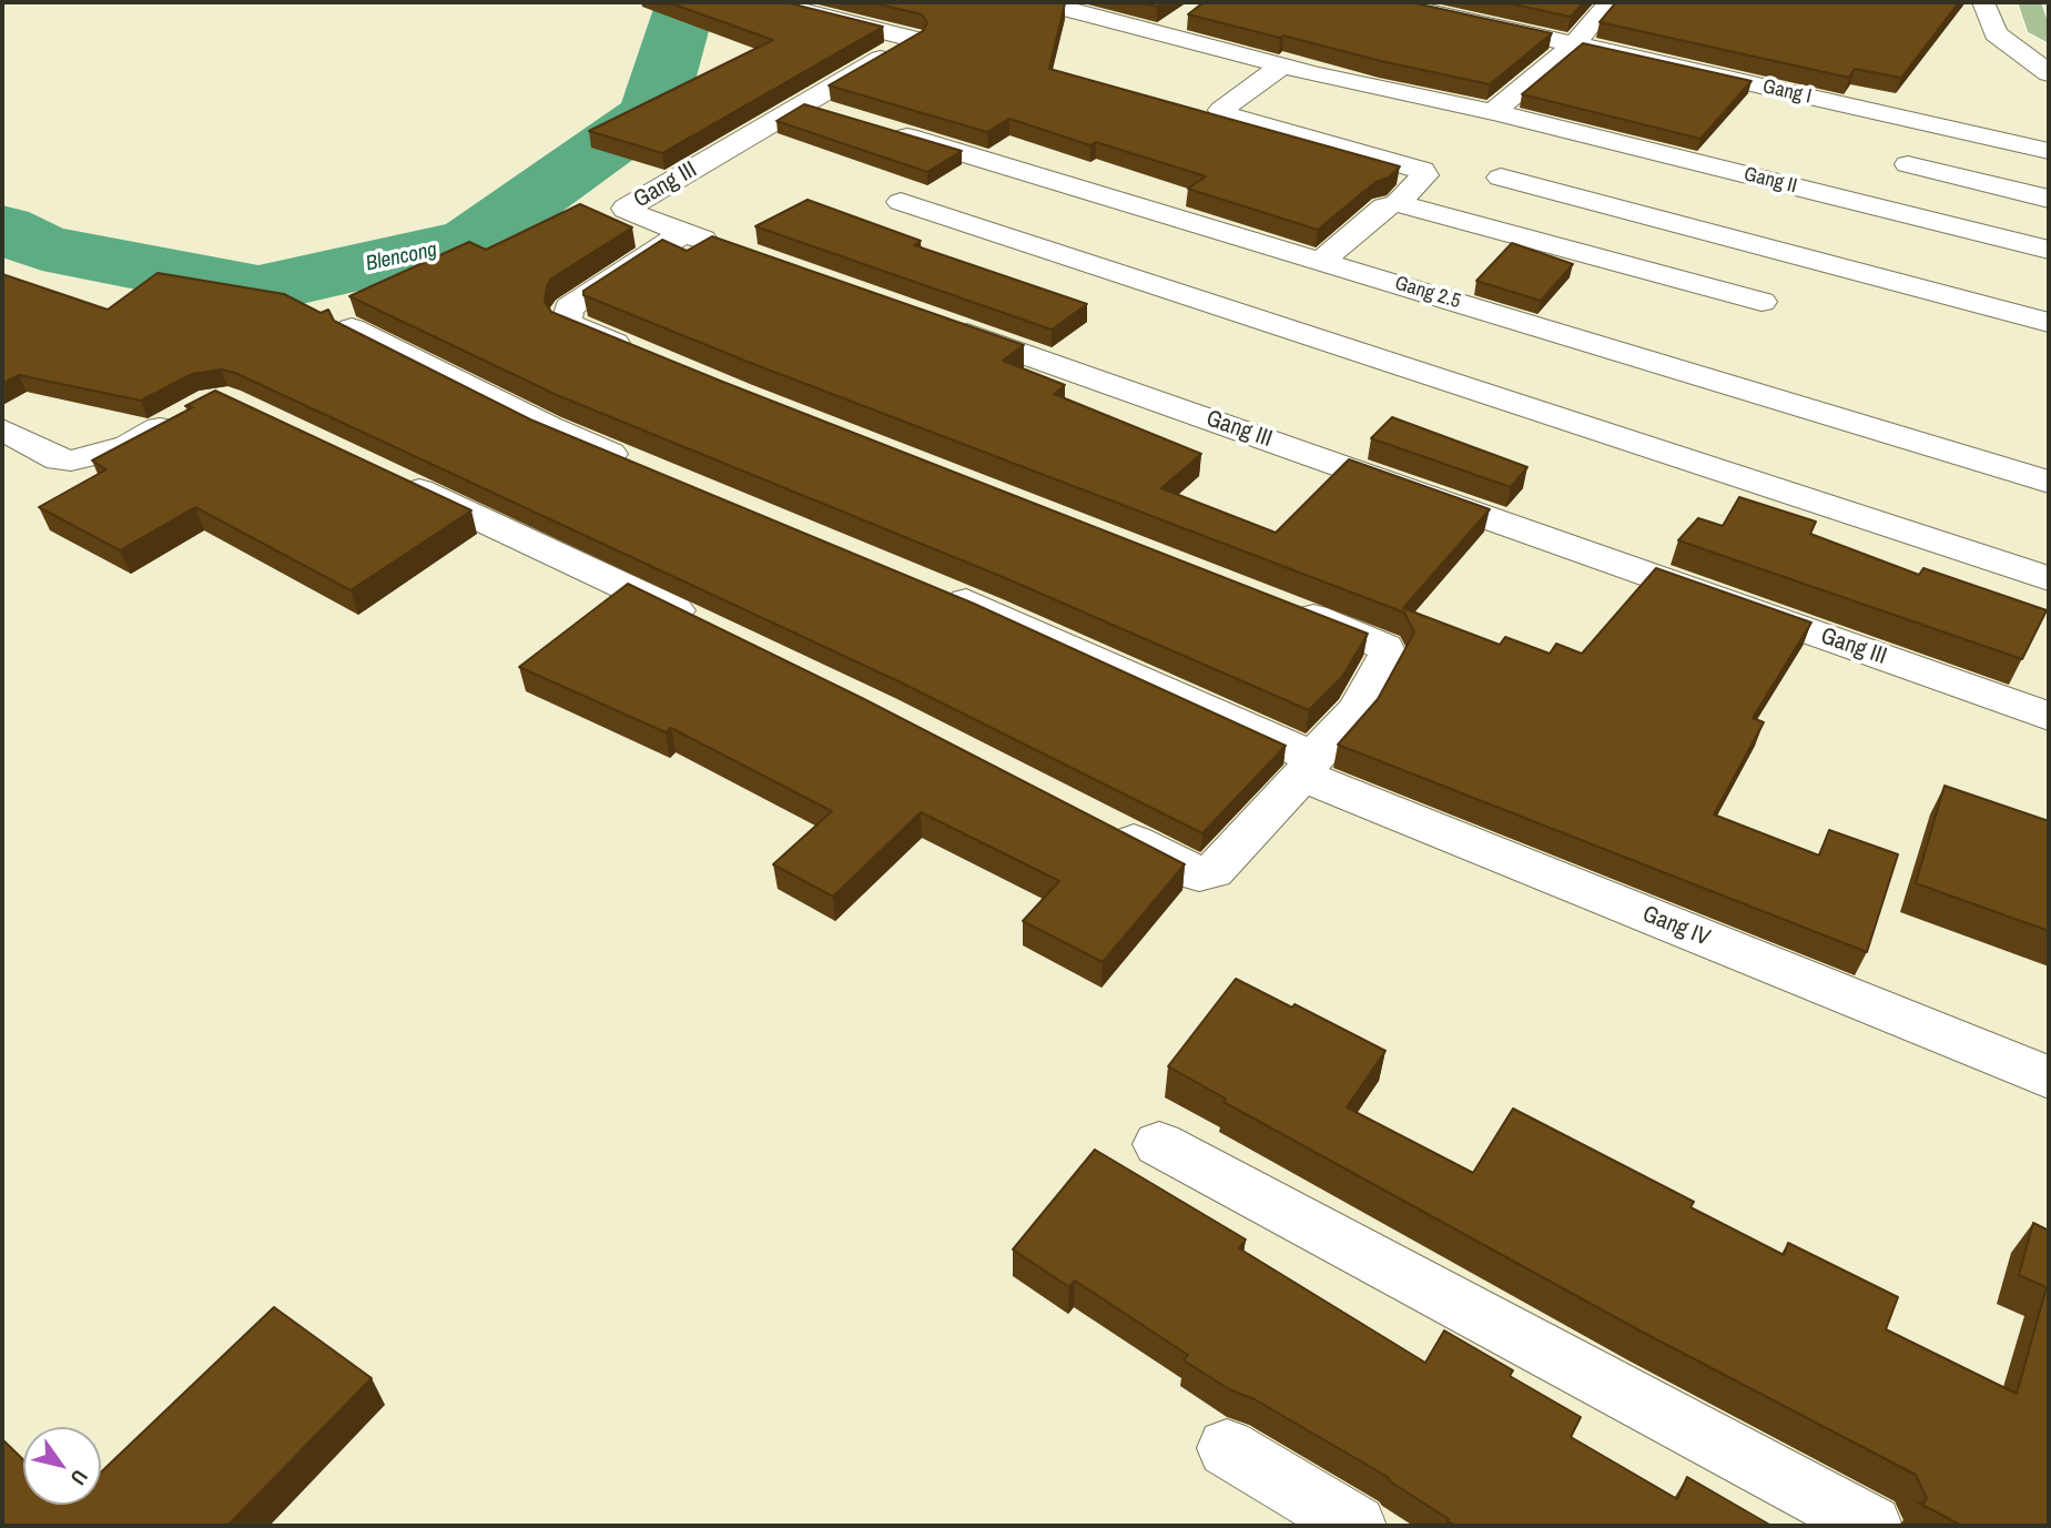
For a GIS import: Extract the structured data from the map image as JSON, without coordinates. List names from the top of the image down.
{
  "streets": {
    "street": [
      "Gang I",
      "Gang II",
      "Gang III",
      "Gang 2.5",
      "Gang IV"
    ]
  },
  "water": ["Blencong"],
  "north": "bottom right"
}
